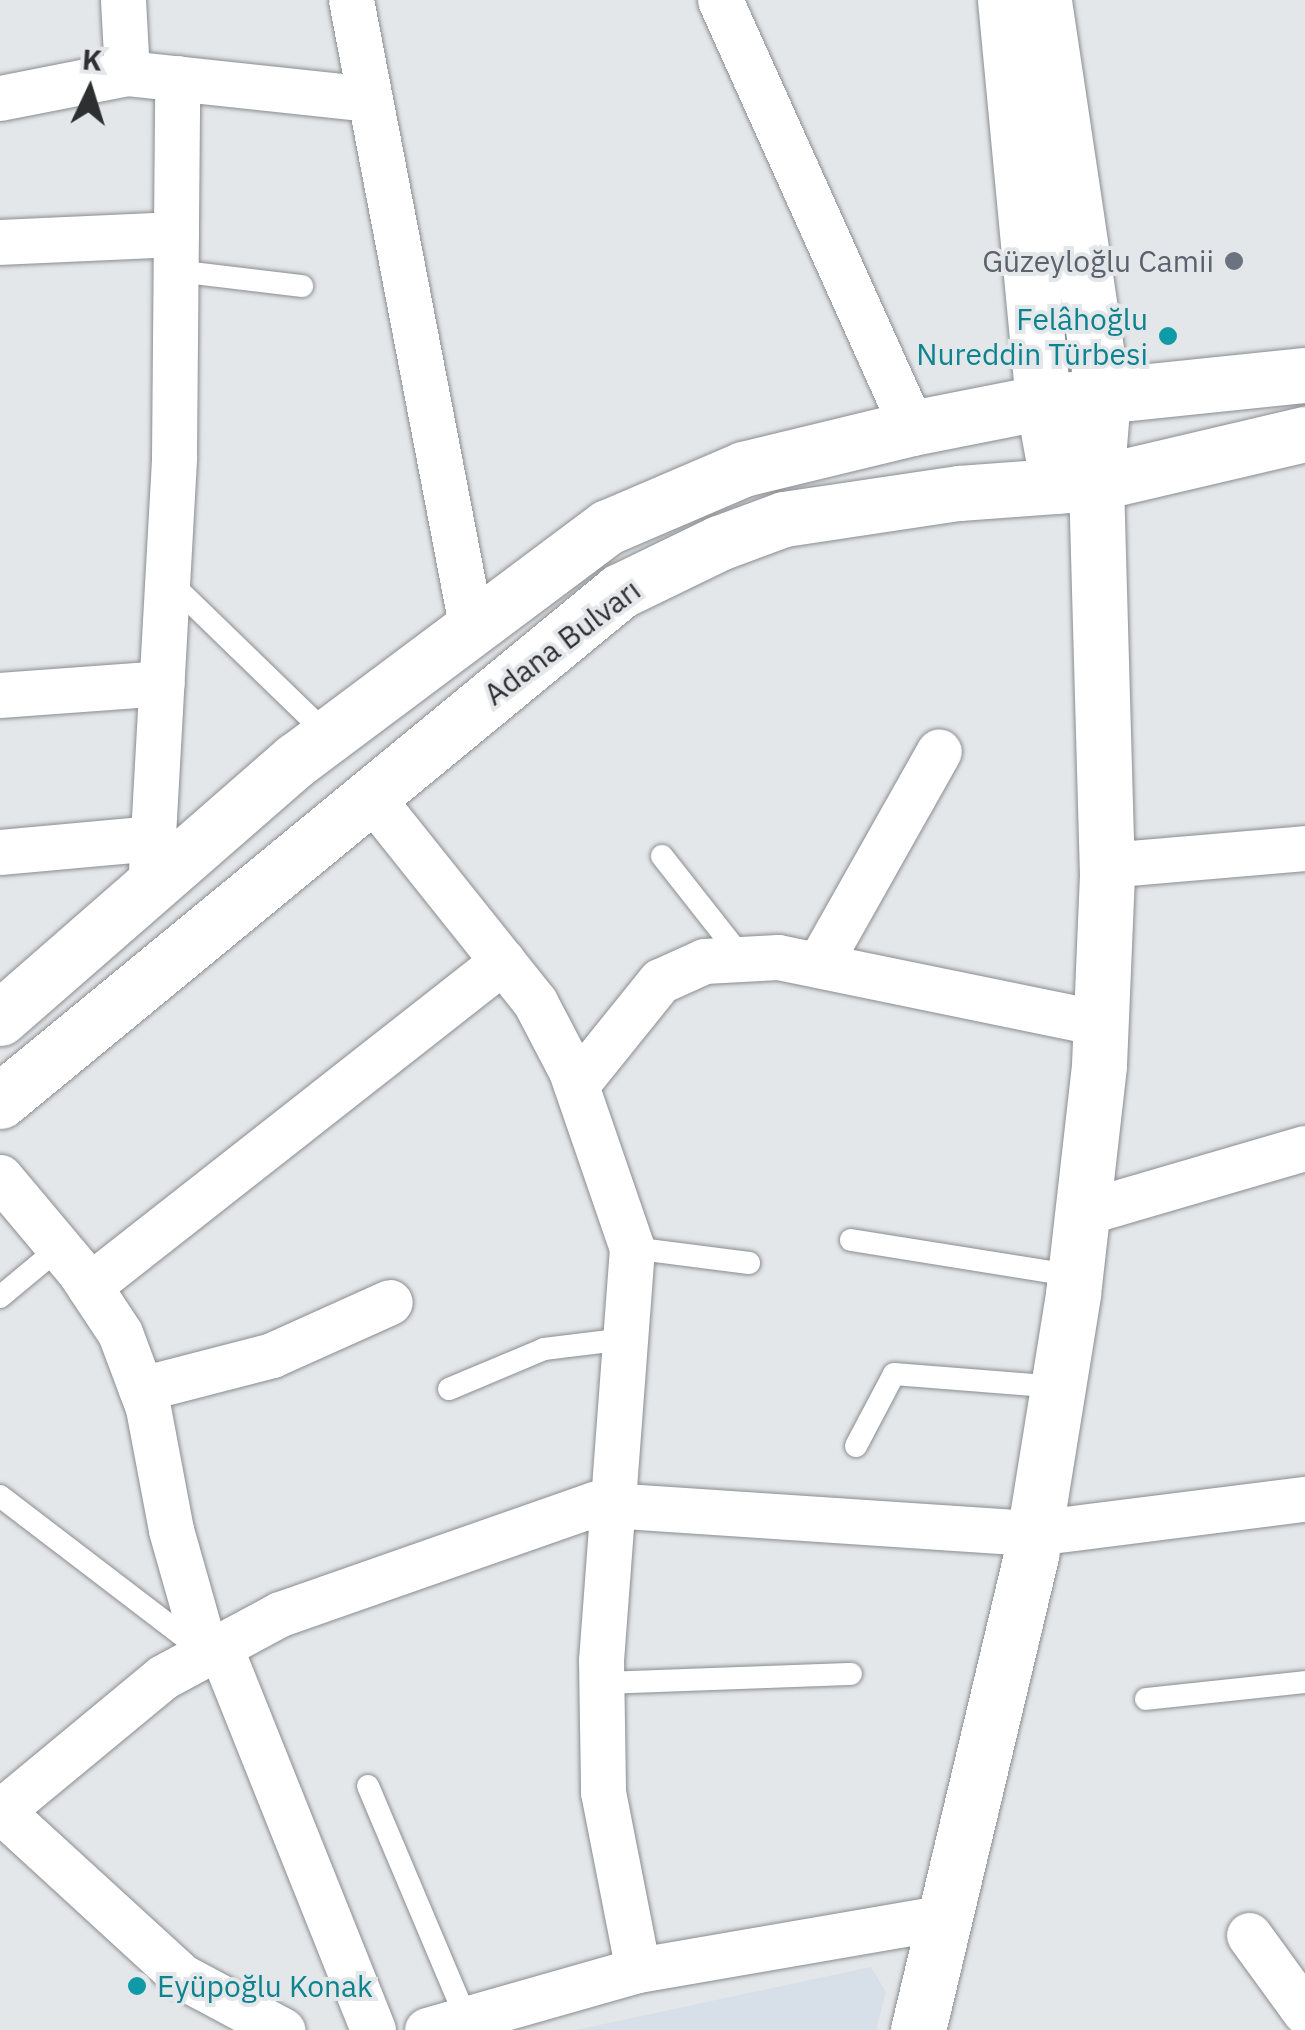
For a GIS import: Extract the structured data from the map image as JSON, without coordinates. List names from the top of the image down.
{
  "streets": {
    "main road": ["Adana Bulvarı"]
  },
  "places": ["Güzeyloğlu Camii", "Felâhoğlu Nureddin Türbesi", "Eyüpoğlu Konak"],
  "north": "top"
}
